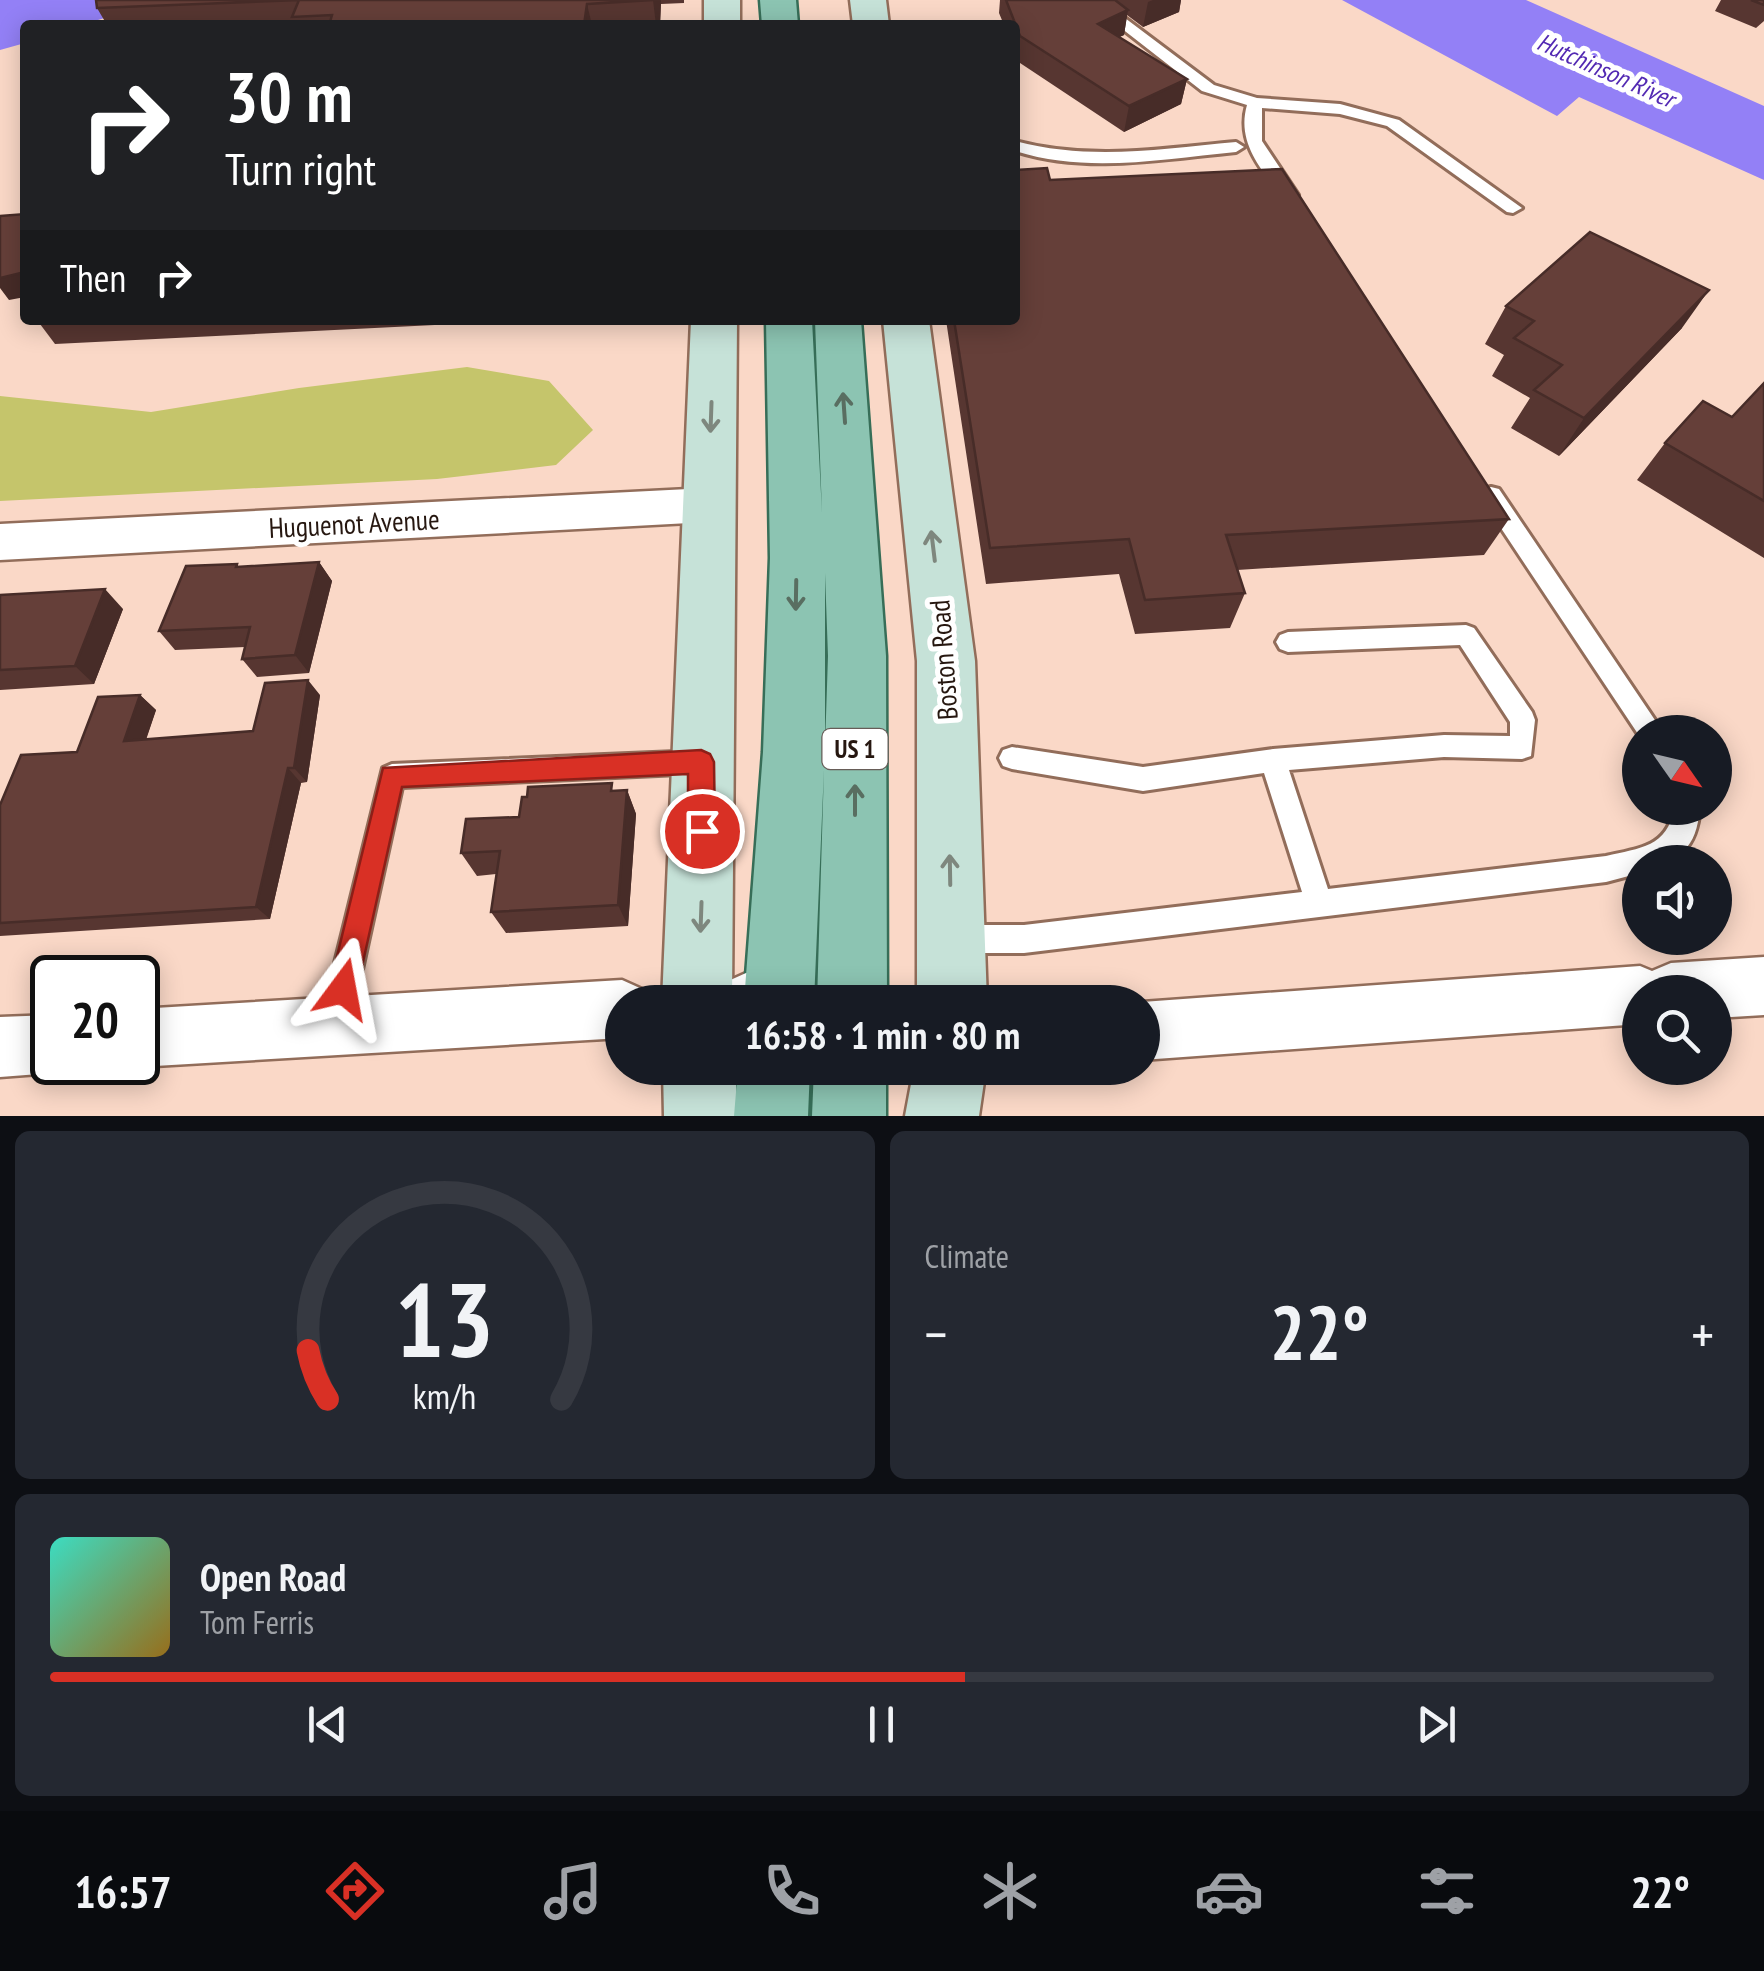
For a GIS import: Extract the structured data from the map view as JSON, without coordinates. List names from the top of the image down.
{
  "streets": {
    "main road": ["US 1"],
    "street": ["Huguenot Avenue", "Boston Road"]
  },
  "water": ["Hutchinson River"],
  "north": "bottom right",
  "page": {
    "turn": ["30 m", "Turn right"],
    "then": "Then",
    "limit": "20",
    "trip": "16:58 · 1 min · 80 m",
    "tile": "Climate",
    "heat": ["−", "22°", "+"],
    "song": ["Open Road", "Tom Ferris"],
    "tabs": ["16:57", "22°"],
    "gauge": ["13", "km/h"]
  }
}
